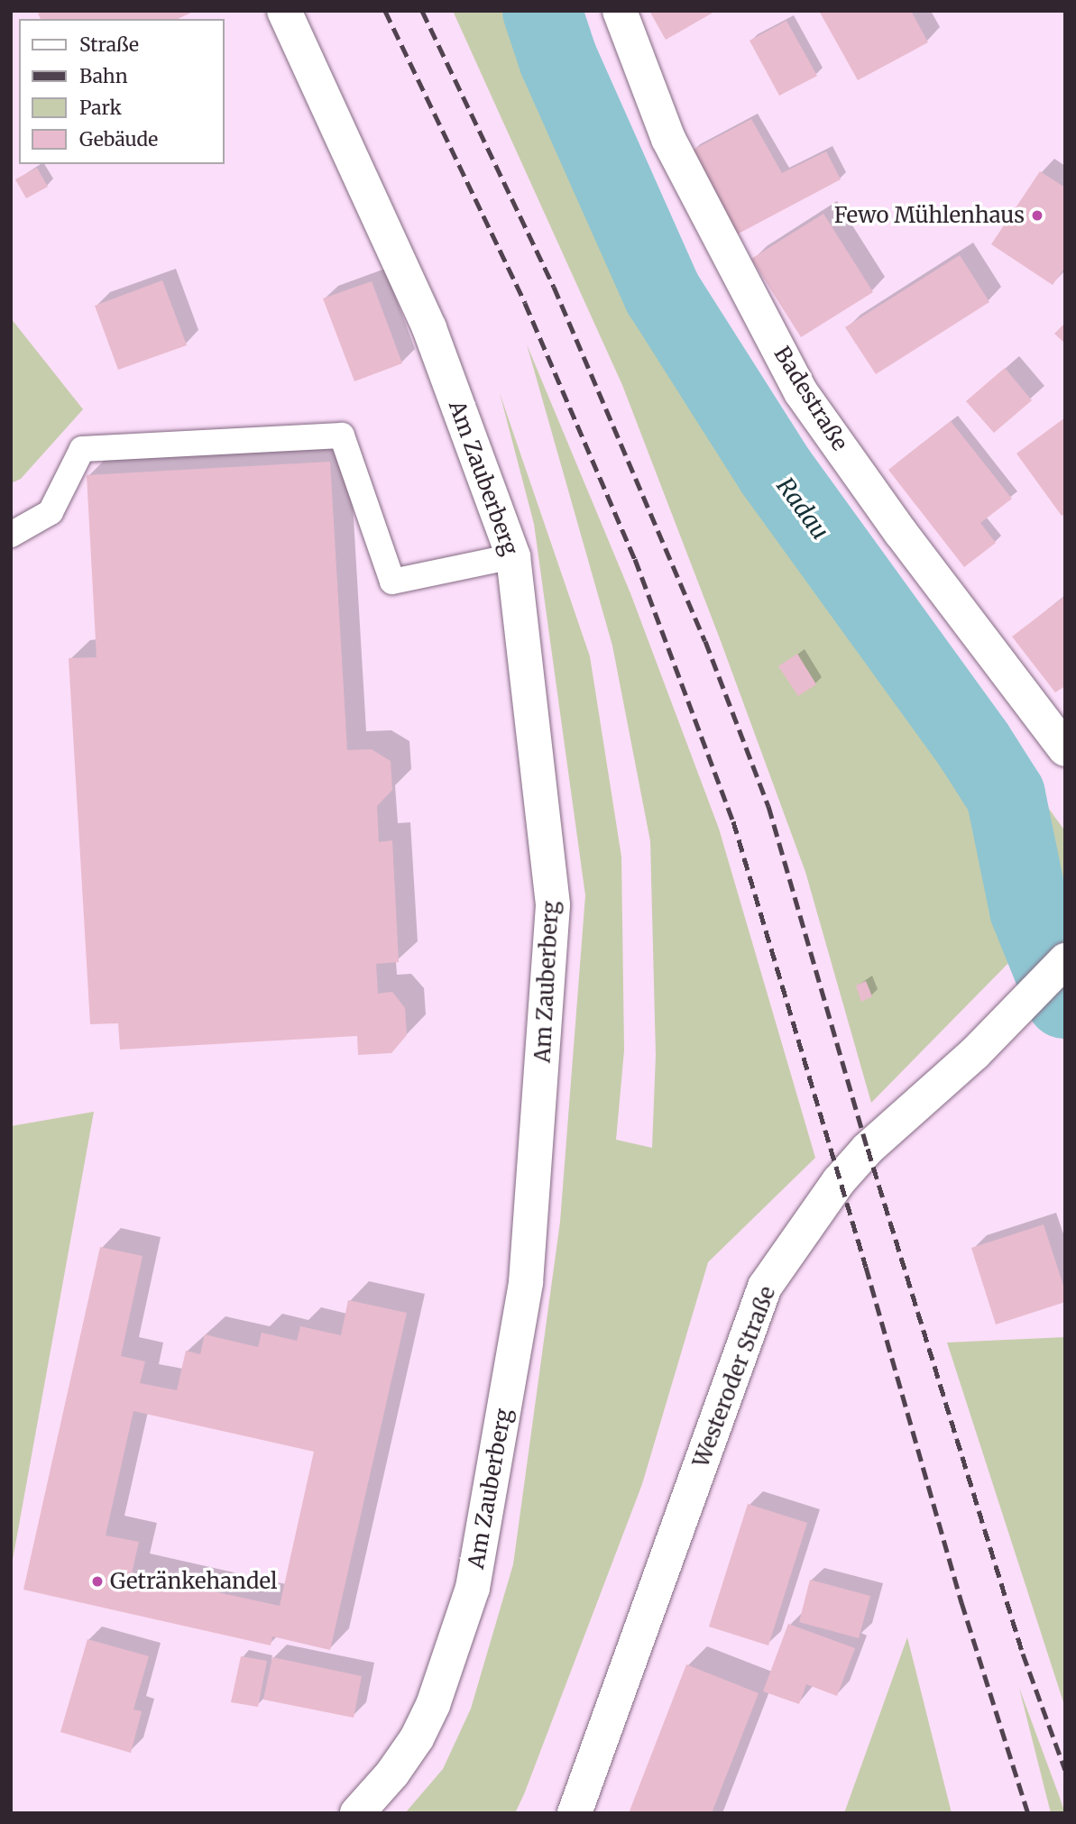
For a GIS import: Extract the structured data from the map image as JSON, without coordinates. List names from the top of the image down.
{
  "streets": {
    "street": ["Badestraße", "Am Zauberberg", "Westeroder Straße"]
  },
  "water": ["Radau"],
  "places": ["Fewo Mühlenhaus", "Getränkehandel"],
  "legend": [
    "Straße",
    "Bahn",
    "Park",
    "Gebäude"
  ]
}
